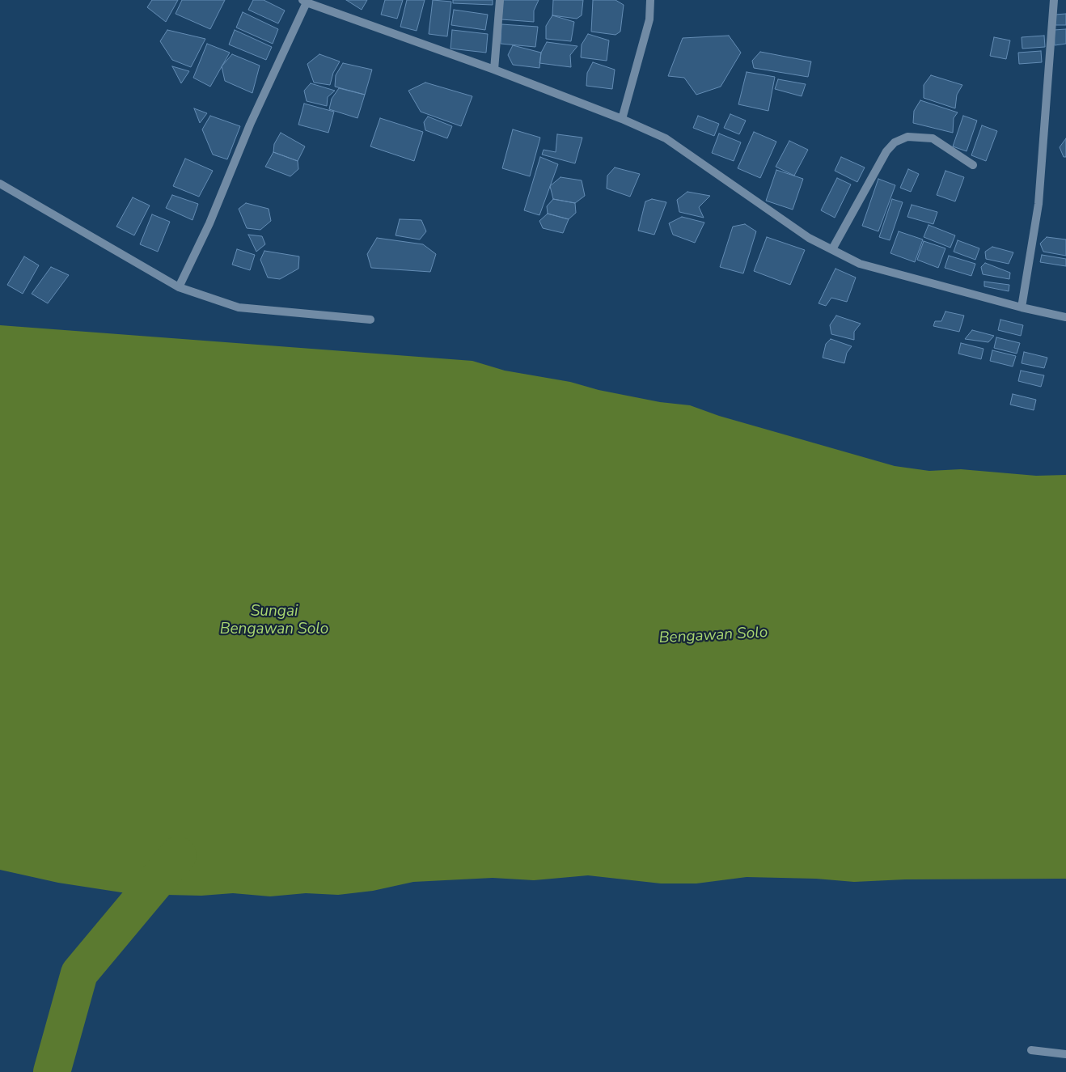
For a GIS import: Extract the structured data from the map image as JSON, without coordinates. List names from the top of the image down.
{
  "water": ["Sungai Bengawan Solo", "Bengawan Solo"]
}
